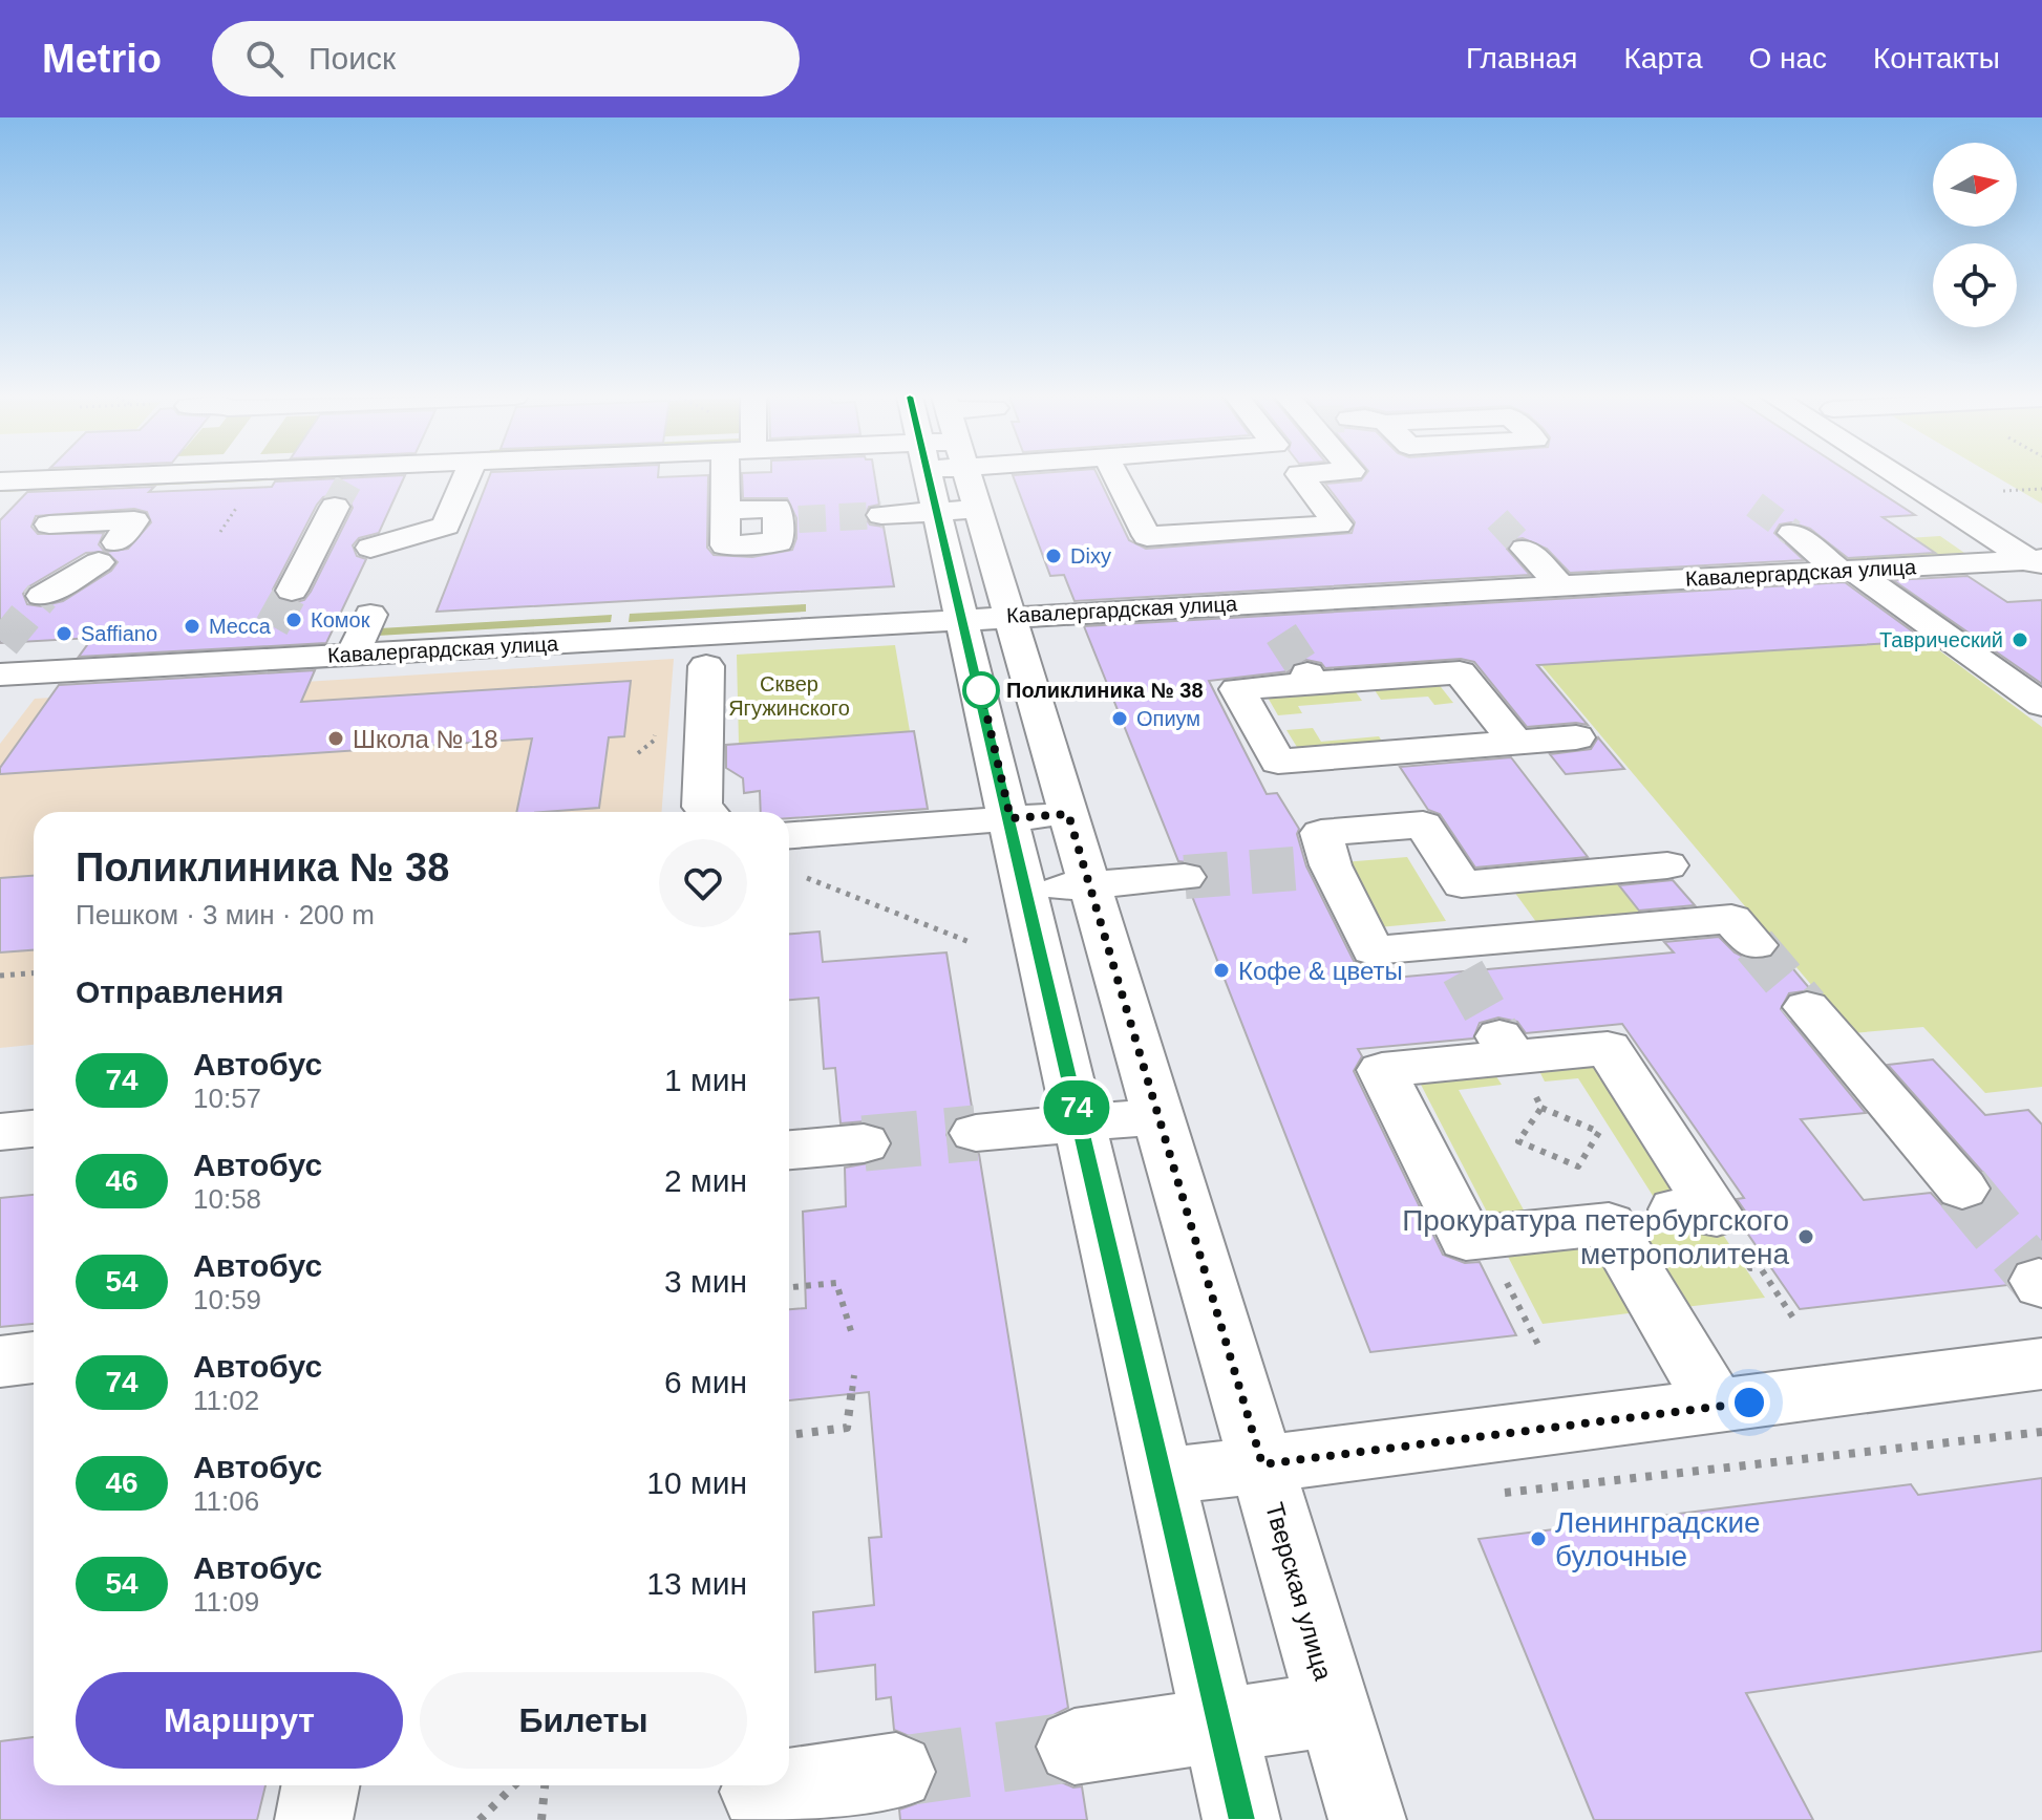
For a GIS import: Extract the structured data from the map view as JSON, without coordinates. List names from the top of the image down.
{
  "streets": {
    "street": ["Кавалергардская улица", "Тверская улица"]
  },
  "crossings": [
    ["Кавалергардская улица", "Тверская улица"]
  ],
  "parks": ["Сквер Ягужинского"],
  "places": [
    "Dixy",
    "Комок",
    "Mecca",
    "Saffiano",
    "Таврический",
    "Поликлиника № 38",
    "Опиум",
    "Школа № 18",
    "Кофе & цветы",
    "Прокуратура петербургского метрополитена",
    "Ленинградские булочные"
  ],
  "lines": ["bus line 74"],
  "north": "right",
  "page": {
    "header": "Metrio",
    "search": "Поиск",
    "nav": [
      "Главная",
      "Карта",
      "О нас",
      "Контакты"
    ],
    "on_map": "74",
    "heading": [
      ["Поликлиника № 38", "Пешком · 3 мин · 200 m"],
      "Отправления"
    ],
    "list": [
      {
        "mark": "74",
        "name": "Автобус",
        "note": "10:57",
        "value": "1 мин"
      },
      {
        "mark": "46",
        "name": "Автобус",
        "note": "10:58",
        "value": "2 мин"
      },
      {
        "mark": "54",
        "name": "Автобус",
        "note": "10:59",
        "value": "3 мин"
      },
      {
        "mark": "74",
        "name": "Автобус",
        "note": "11:02",
        "value": "6 мин"
      },
      {
        "mark": "46",
        "name": "Автобус",
        "note": "11:06",
        "value": "10 мин"
      },
      {
        "mark": "54",
        "name": "Автобус",
        "note": "11:09",
        "value": "13 мин"
      }
    ],
    "buttons": ["Маршрут", "Билеты"]
  }
}
